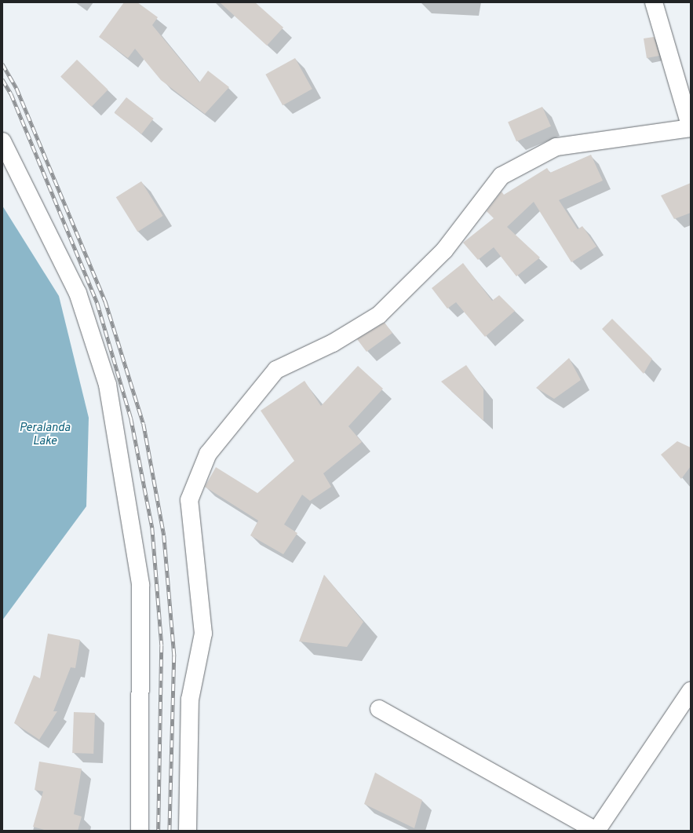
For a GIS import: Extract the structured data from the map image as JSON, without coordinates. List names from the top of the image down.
{
  "water": ["Peralanda Lake"]
}
